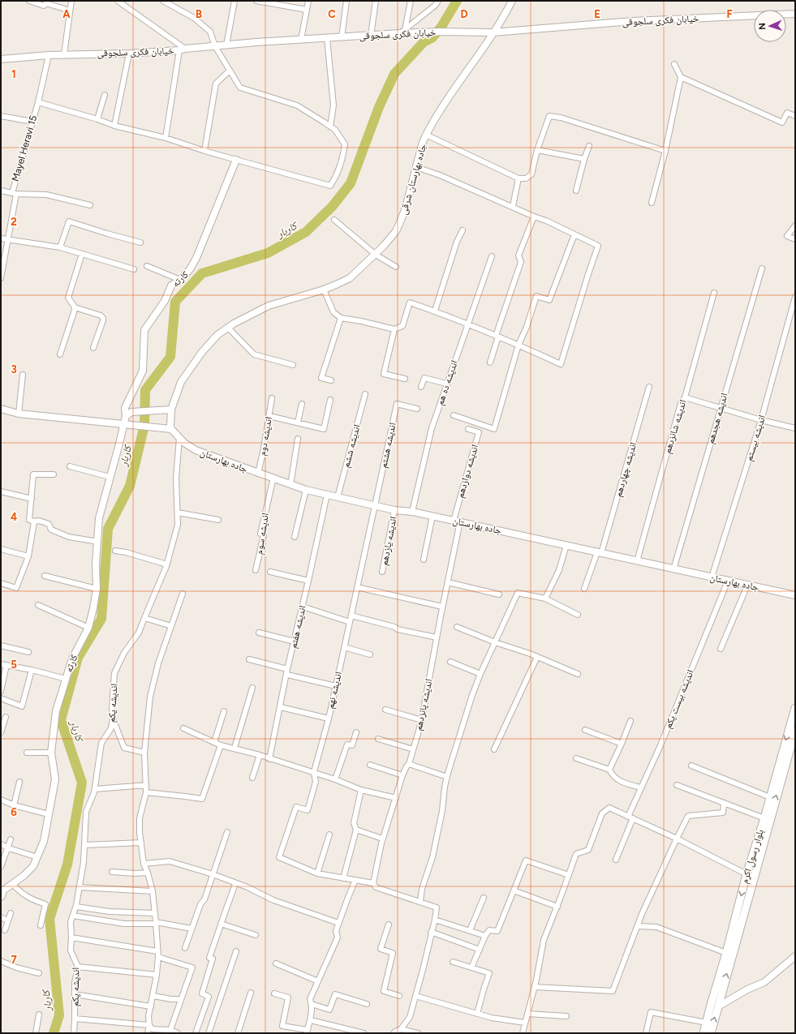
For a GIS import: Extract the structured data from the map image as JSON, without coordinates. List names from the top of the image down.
{
  "streets": {
    "main road": ["بلوار رسول اکرم"],
    "street": [
      "خیابان فکری سلجوقی",
      "Mayel Heravi 15",
      "جاده بهارستان شرقی",
      "کارته",
      "اندیشه ده هم",
      "اندیشه هجدهم",
      "اندیشه شانزدهم",
      "اندیشه دوم",
      "اندیشه بیستم",
      "اندیشه هشتم",
      "اندیشه ششم",
      "جاده بهارستان",
      "اندیشه چهاردهم",
      "اندیشه دوازدهم",
      "اندیشه سوم",
      "اندیشه یازدهم",
      "اندیشه هفتم",
      "اندیشه نهم",
      "اندیشه بیست یکم",
      "اندیشه یکم",
      "اندیشه پانزدهم"
    ]
  },
  "crossings": [
    ["خیابان فکری سلجوقی", "Mayel Heravi 15"],
    ["خیابان فکری سلجوقی", "جاده بهارستان شرقی"],
    ["اندیشه ده هم", "جاده بهارستان"],
    ["اندیشه هجدهم", "جاده بهارستان"],
    ["اندیشه شانزدهم", "جاده بهارستان"],
    ["اندیشه دوم", "جاده بهارستان"],
    ["اندیشه بیستم", "جاده بهارستان"],
    ["اندیشه هشتم", "جاده بهارستان"],
    ["اندیشه هشتم", "اندیشه نهم"],
    ["اندیشه ششم", "جاده بهارستان"],
    ["جاده بهارستان", "اندیشه چهاردهم"],
    ["جاده بهارستان", "اندیشه دوازدهم"],
    ["جاده بهارستان", "اندیشه سوم"],
    ["جاده بهارستان", "اندیشه یازدهم"],
    ["جاده بهارستان", "اندیشه هفتم"],
    ["جاده بهارستان", "اندیشه نهم"],
    ["جاده بهارستان", "اندیشه بیست یکم"],
    ["جاده بهارستان", "اندیشه یکم"],
    ["جاده بهارستان", "اندیشه پانزدهم"]
  ],
  "water": ["کاربار"],
  "north": "left",
  "grid": {
    "columns": [
      "A",
      "B",
      "C",
      "D",
      "E",
      "F"
    ],
    "rows": [
      "1",
      "2",
      "3",
      "4",
      "5",
      "6",
      "7"
    ]
  }
}
